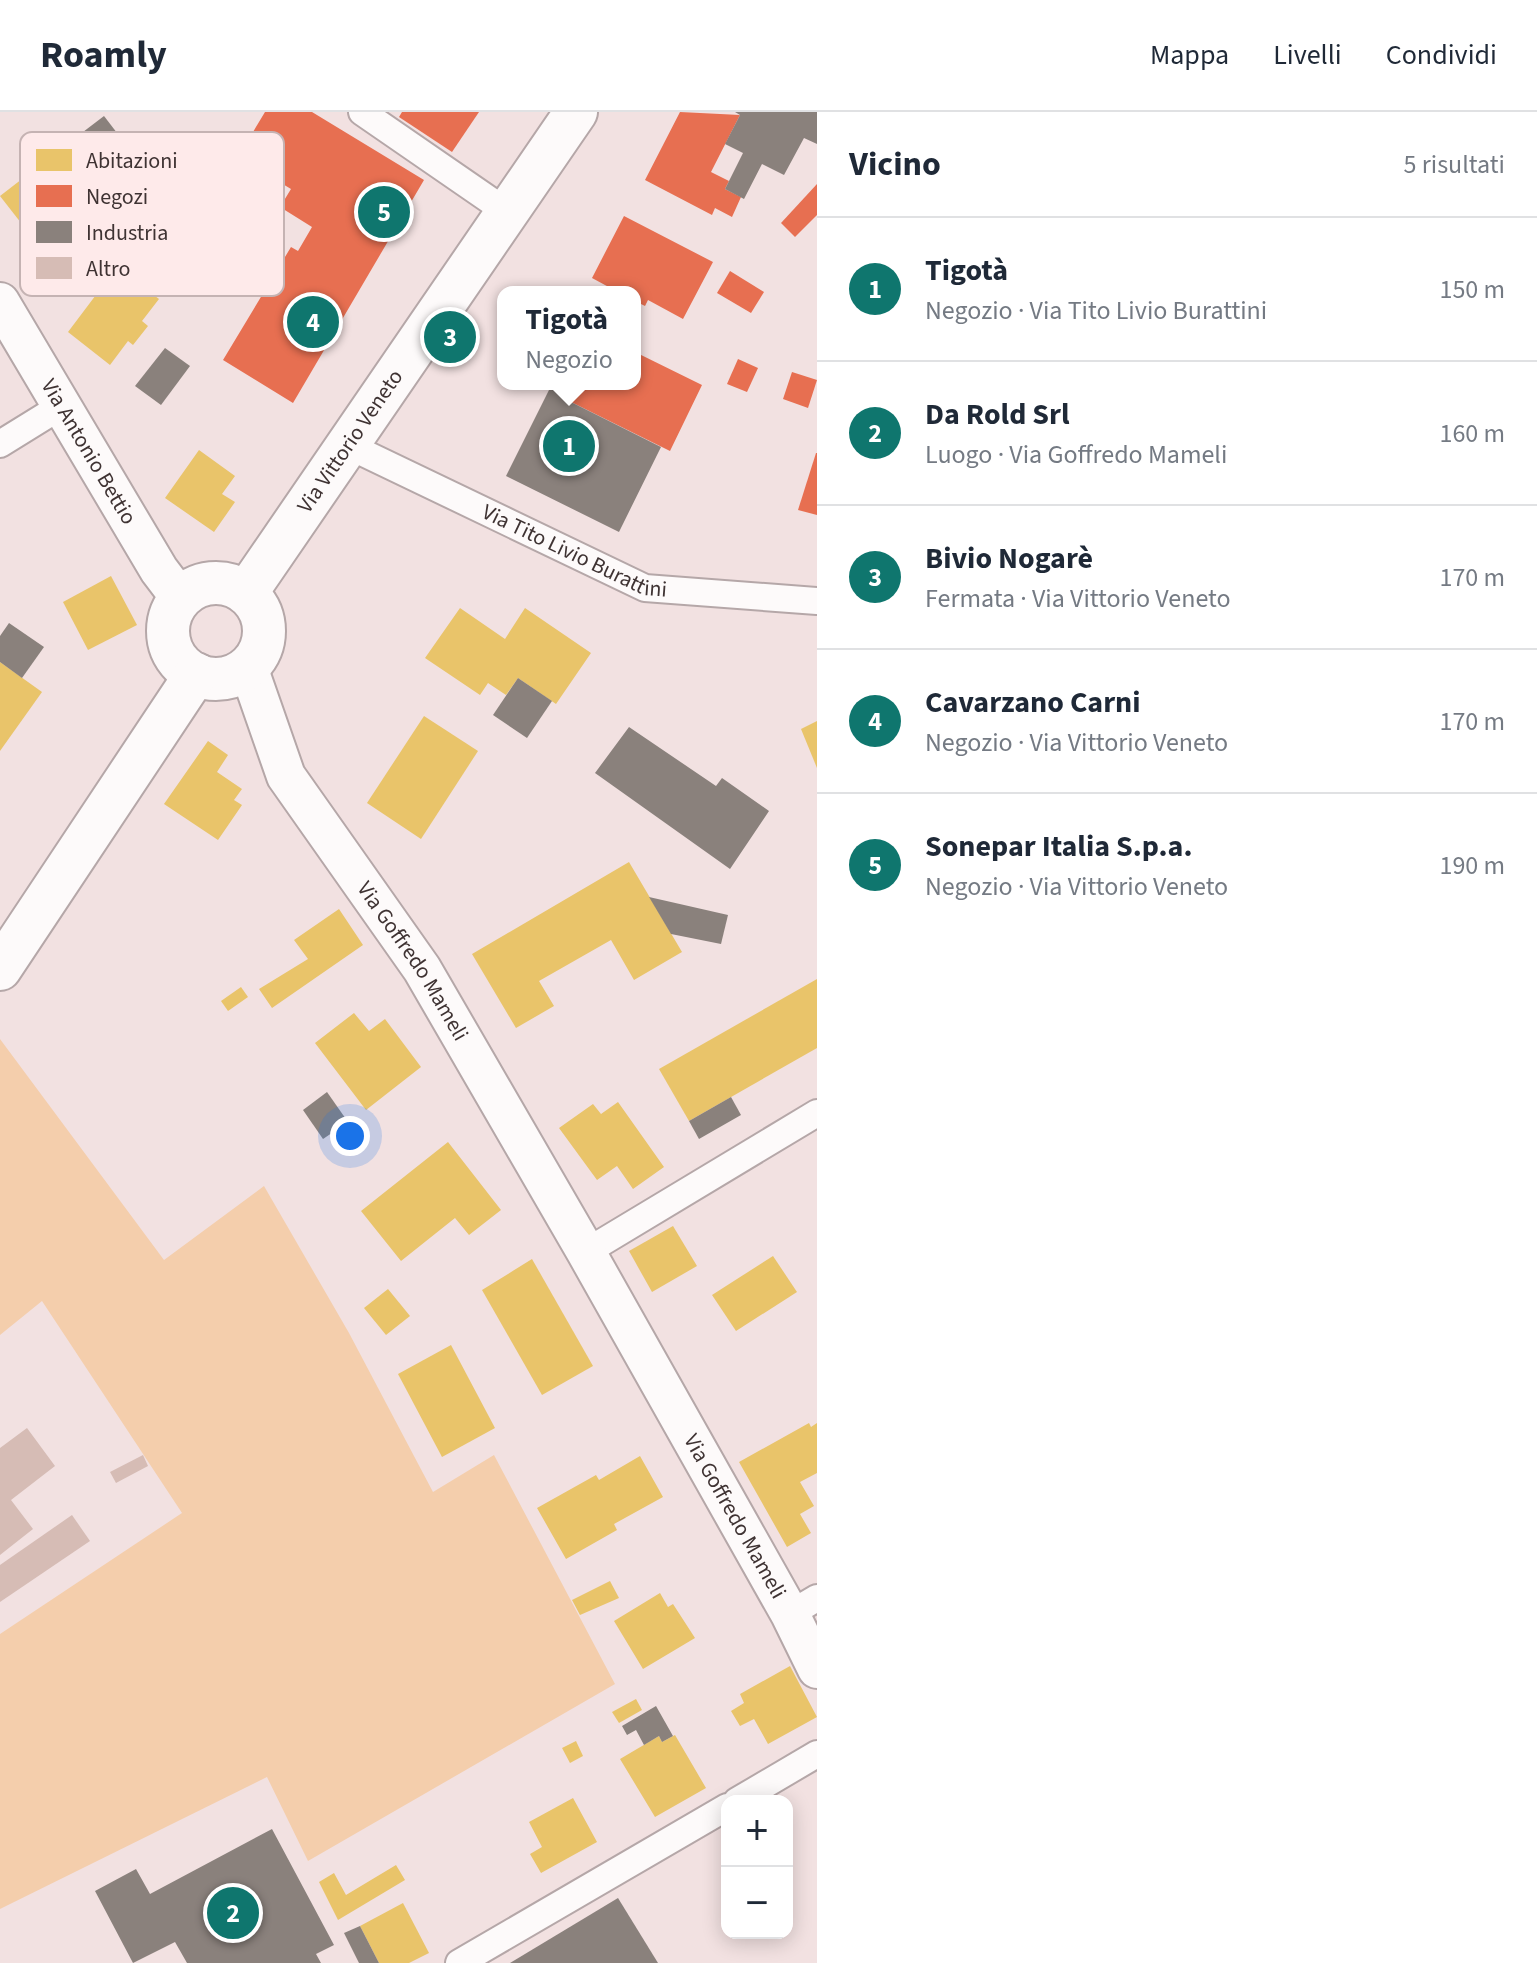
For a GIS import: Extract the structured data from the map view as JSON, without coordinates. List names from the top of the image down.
{
  "streets": {
    "main road": ["Via Vittorio Veneto"],
    "street": ["Via Antonio Bettio", "Via Tito Livio Burattini", "Via Goffredo Mameli"]
  },
  "crossings": [
    ["Via Vittorio Veneto", "Via Antonio Bettio"],
    ["Via Vittorio Veneto", "Via Tito Livio Burattini"],
    ["Via Vittorio Veneto", "Via Goffredo Mameli"],
    ["Via Antonio Bettio", "Via Goffredo Mameli"]
  ],
  "legend": [
    "Abitazioni",
    "Negozi",
    "Industria",
    "Altro"
  ],
  "page": {
    "header": "Roamly",
    "nav": ["Mappa", "Livelli", "Condividi"],
    "heading": ["Vicino", "5 risultati"],
    "pins": [
      "5",
      "4",
      "3",
      "1",
      "2"
    ],
    "list": [
      {
        "mark": "1",
        "name": "Tigotà",
        "note": "Negozio · Via Tito Livio Burattini",
        "value": "150 m"
      },
      {
        "mark": "2",
        "name": "Da Rold Srl",
        "note": "Luogo · Via Goffredo Mameli",
        "value": "160 m"
      },
      {
        "mark": "3",
        "name": "Bivio Nogarè",
        "note": "Fermata · Via Vittorio Veneto",
        "value": "170 m"
      },
      {
        "mark": "4",
        "name": "Cavarzano Carni",
        "note": "Negozio · Via Vittorio Veneto",
        "value": "170 m"
      },
      {
        "mark": "5",
        "name": "Sonepar Italia S.p.a.",
        "note": "Negozio · Via Vittorio Veneto",
        "value": "190 m"
      }
    ],
    "popup": ["Tigotà", "Negozio"],
    "map_buttons": ["+", "−"]
  }
}
